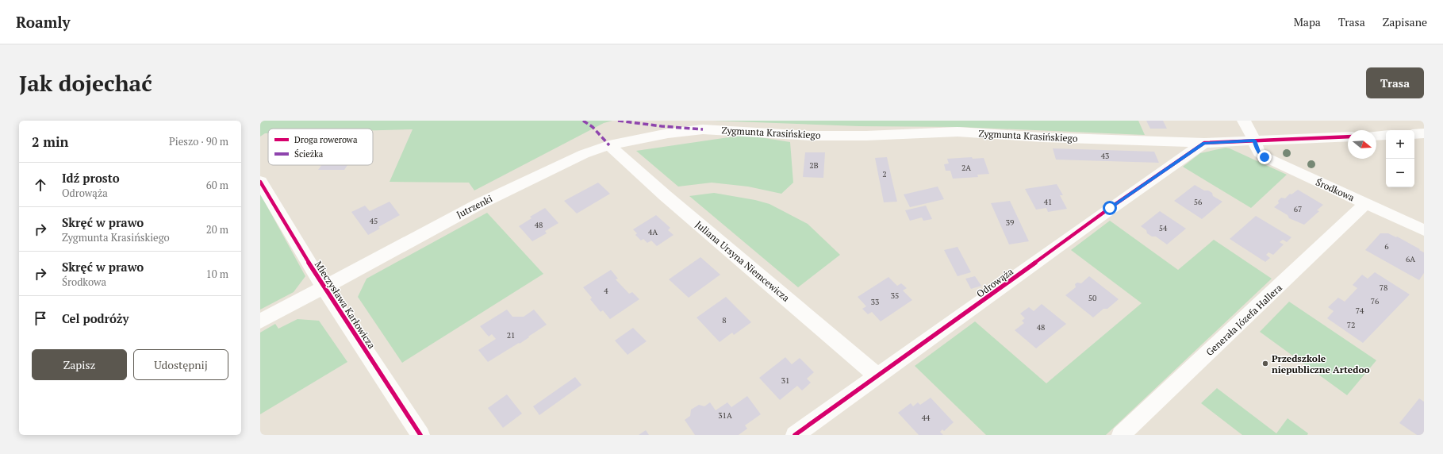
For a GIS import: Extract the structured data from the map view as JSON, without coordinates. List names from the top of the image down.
{
  "streets": {
    "street": [
      "Zygmunta Krasińskiego",
      "Środkowa",
      "Jutrzenki",
      "Juliana Ursyna Niemcewicza",
      "Odrowąża",
      "Mieczysława Karłowicza",
      "Generała Józefa Hallera"
    ]
  },
  "crossings": [
    ["Zygmunta Krasińskiego", "Środkowa"],
    ["Zygmunta Krasińskiego", "Jutrzenki"],
    ["Zygmunta Krasińskiego", "Odrowąża"],
    ["Środkowa", "Generała Józefa Hallera"],
    ["Jutrzenki", "Juliana Ursyna Niemcewicza"],
    ["Jutrzenki", "Mieczysława Karłowicza"],
    ["Juliana Ursyna Niemcewicza", "Odrowąża"]
  ],
  "places": ["Przedszkole niepubliczne Artedoo"],
  "house_numbers": [
    "43",
    "2B",
    "2A",
    "2",
    "41",
    "56",
    "67",
    "45",
    "39",
    "48",
    "54",
    "4A",
    "6",
    "6A",
    "78",
    "4",
    "35",
    "50",
    "76",
    "33",
    "74",
    "8",
    "72",
    "48",
    "21",
    "31",
    "31A",
    "44"
  ],
  "legend": ["Droga rowerowa", "Ścieżka"],
  "north": "right",
  "page": {
    "header": "Roamly",
    "nav": ["Mapa", "Trasa", "Zapisane"],
    "buttons": [
      "Trasa",
      ["Zapisz", "Udostępnij"]
    ],
    "title": "Jak dojechać",
    "heading": ["2 min", "Pieszo · 90 m"],
    "map_buttons": ["+", "−"],
    "list": [
      ["Idź prosto", "Odrowąża", "60 m"],
      ["Skręć w prawo", "Zygmunta Krasińskiego", "20 m"],
      ["Skręć w prawo", "Środkowa", "10 m"],
      "Cel podróży"
    ]
  }
}
